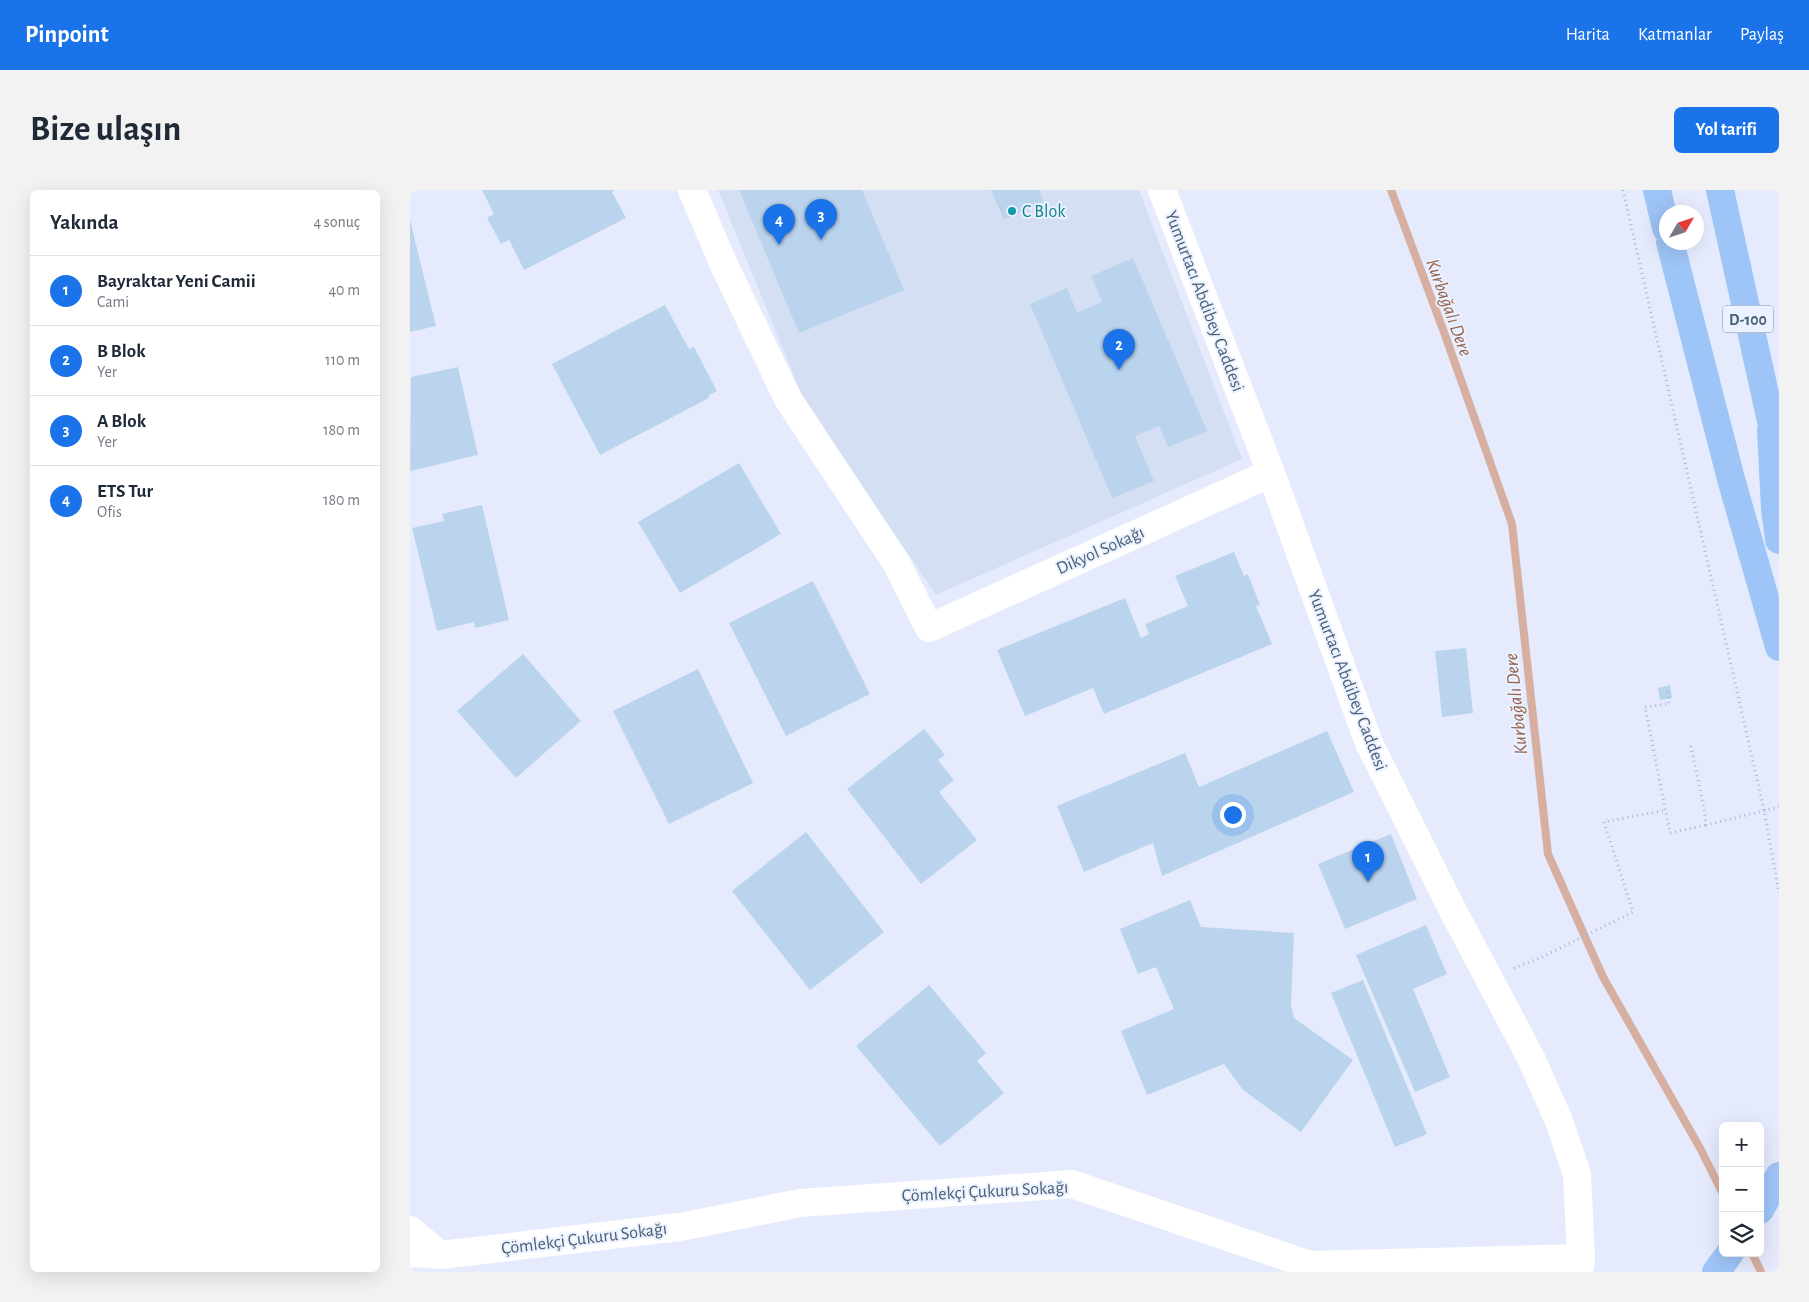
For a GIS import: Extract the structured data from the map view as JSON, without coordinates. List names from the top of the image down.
{
  "streets": {
    "highway": ["D-100"],
    "street": ["Yumurtacı Abdibey Caddesi", "Dikyol Sokağı", "Çömlekçi Çukuru Sokağı"]
  },
  "crossings": [
    ["Yumurtacı Abdibey Caddesi", "Dikyol Sokağı"],
    ["Yumurtacı Abdibey Caddesi", "Çömlekçi Çukuru Sokağı"]
  ],
  "water": ["Kurbağalı Dere"],
  "places": ["C Blok"],
  "north": "top right",
  "page": {
    "header": "Pinpoint",
    "nav": ["Harita", "Katmanlar", "Paylaş"],
    "buttons": "Yol tarifi",
    "title": "Bize ulaşın",
    "heading": ["Yakında", "4 sonuç"],
    "pins": [
      "3",
      "4",
      "2",
      "1"
    ],
    "list": [
      {
        "mark": "1",
        "name": "Bayraktar Yeni Camii",
        "note": "Cami",
        "value": "40 m"
      },
      {
        "mark": "2",
        "name": "B Blok",
        "note": "Yer",
        "value": "110 m"
      },
      {
        "mark": "3",
        "name": "A Blok",
        "note": "Yer",
        "value": "180 m"
      },
      {
        "mark": "4",
        "name": "ETS Tur",
        "note": "Ofis",
        "value": "180 m"
      }
    ],
    "map_buttons": ["+", "−"]
  }
}
